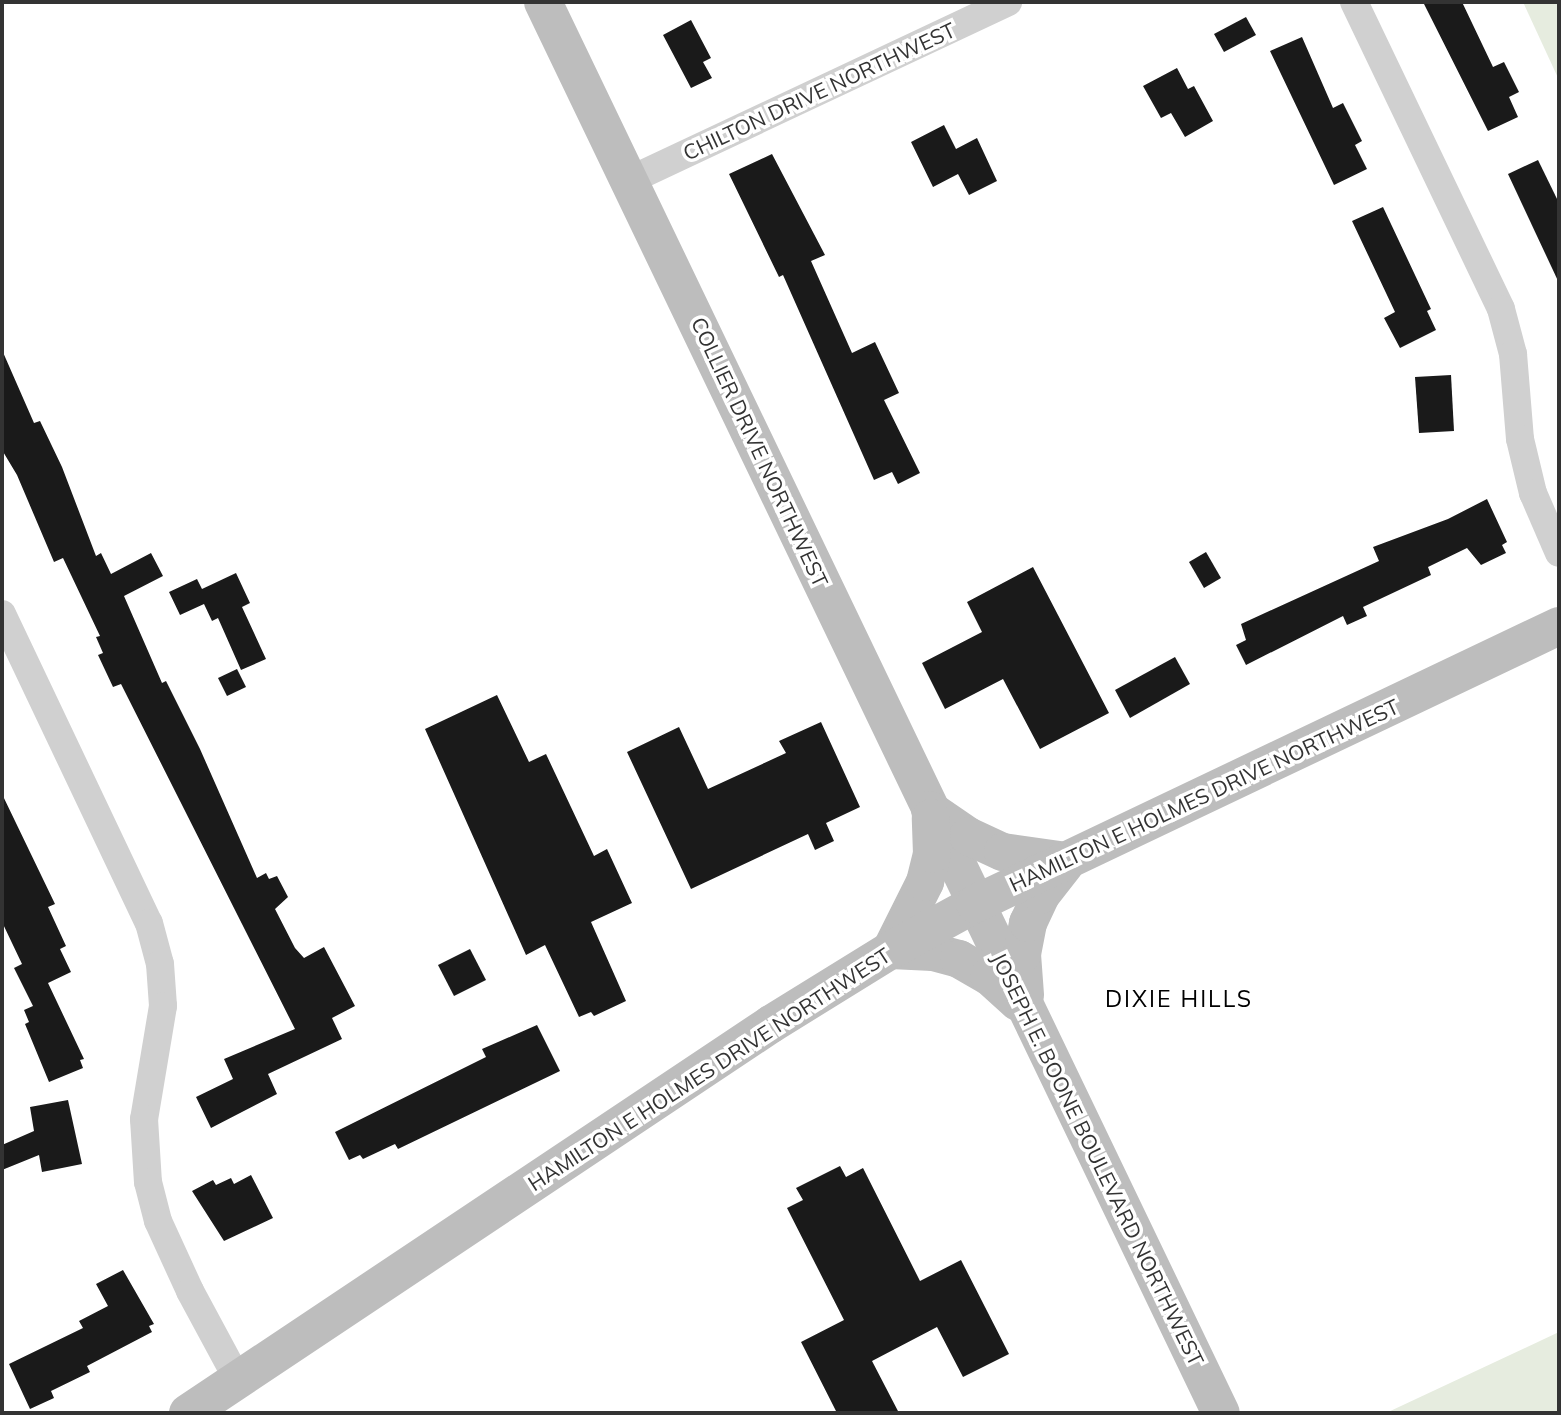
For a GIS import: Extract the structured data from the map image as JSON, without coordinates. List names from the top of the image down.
{
  "streets": {
    "main road": ["COLLIER DRIVE NORTHWEST", "HAMILTON E HOLMES DRIVE NORTHWEST", "JOSEPH E. BOONE BOULEVARD NORTHWEST"],
    "street": ["CHILTON DRIVE NORTHWEST"]
  },
  "crossings": [
    ["CHILTON DRIVE NORTHWEST", "COLLIER DRIVE NORTHWEST"],
    ["COLLIER DRIVE NORTHWEST", "HAMILTON E HOLMES DRIVE NORTHWEST"],
    ["COLLIER DRIVE NORTHWEST", "JOSEPH E. BOONE BOULEVARD NORTHWEST"],
    ["HAMILTON E HOLMES DRIVE NORTHWEST", "JOSEPH E. BOONE BOULEVARD NORTHWEST"]
  ],
  "districts": ["DIXIE HILLS"]
}
